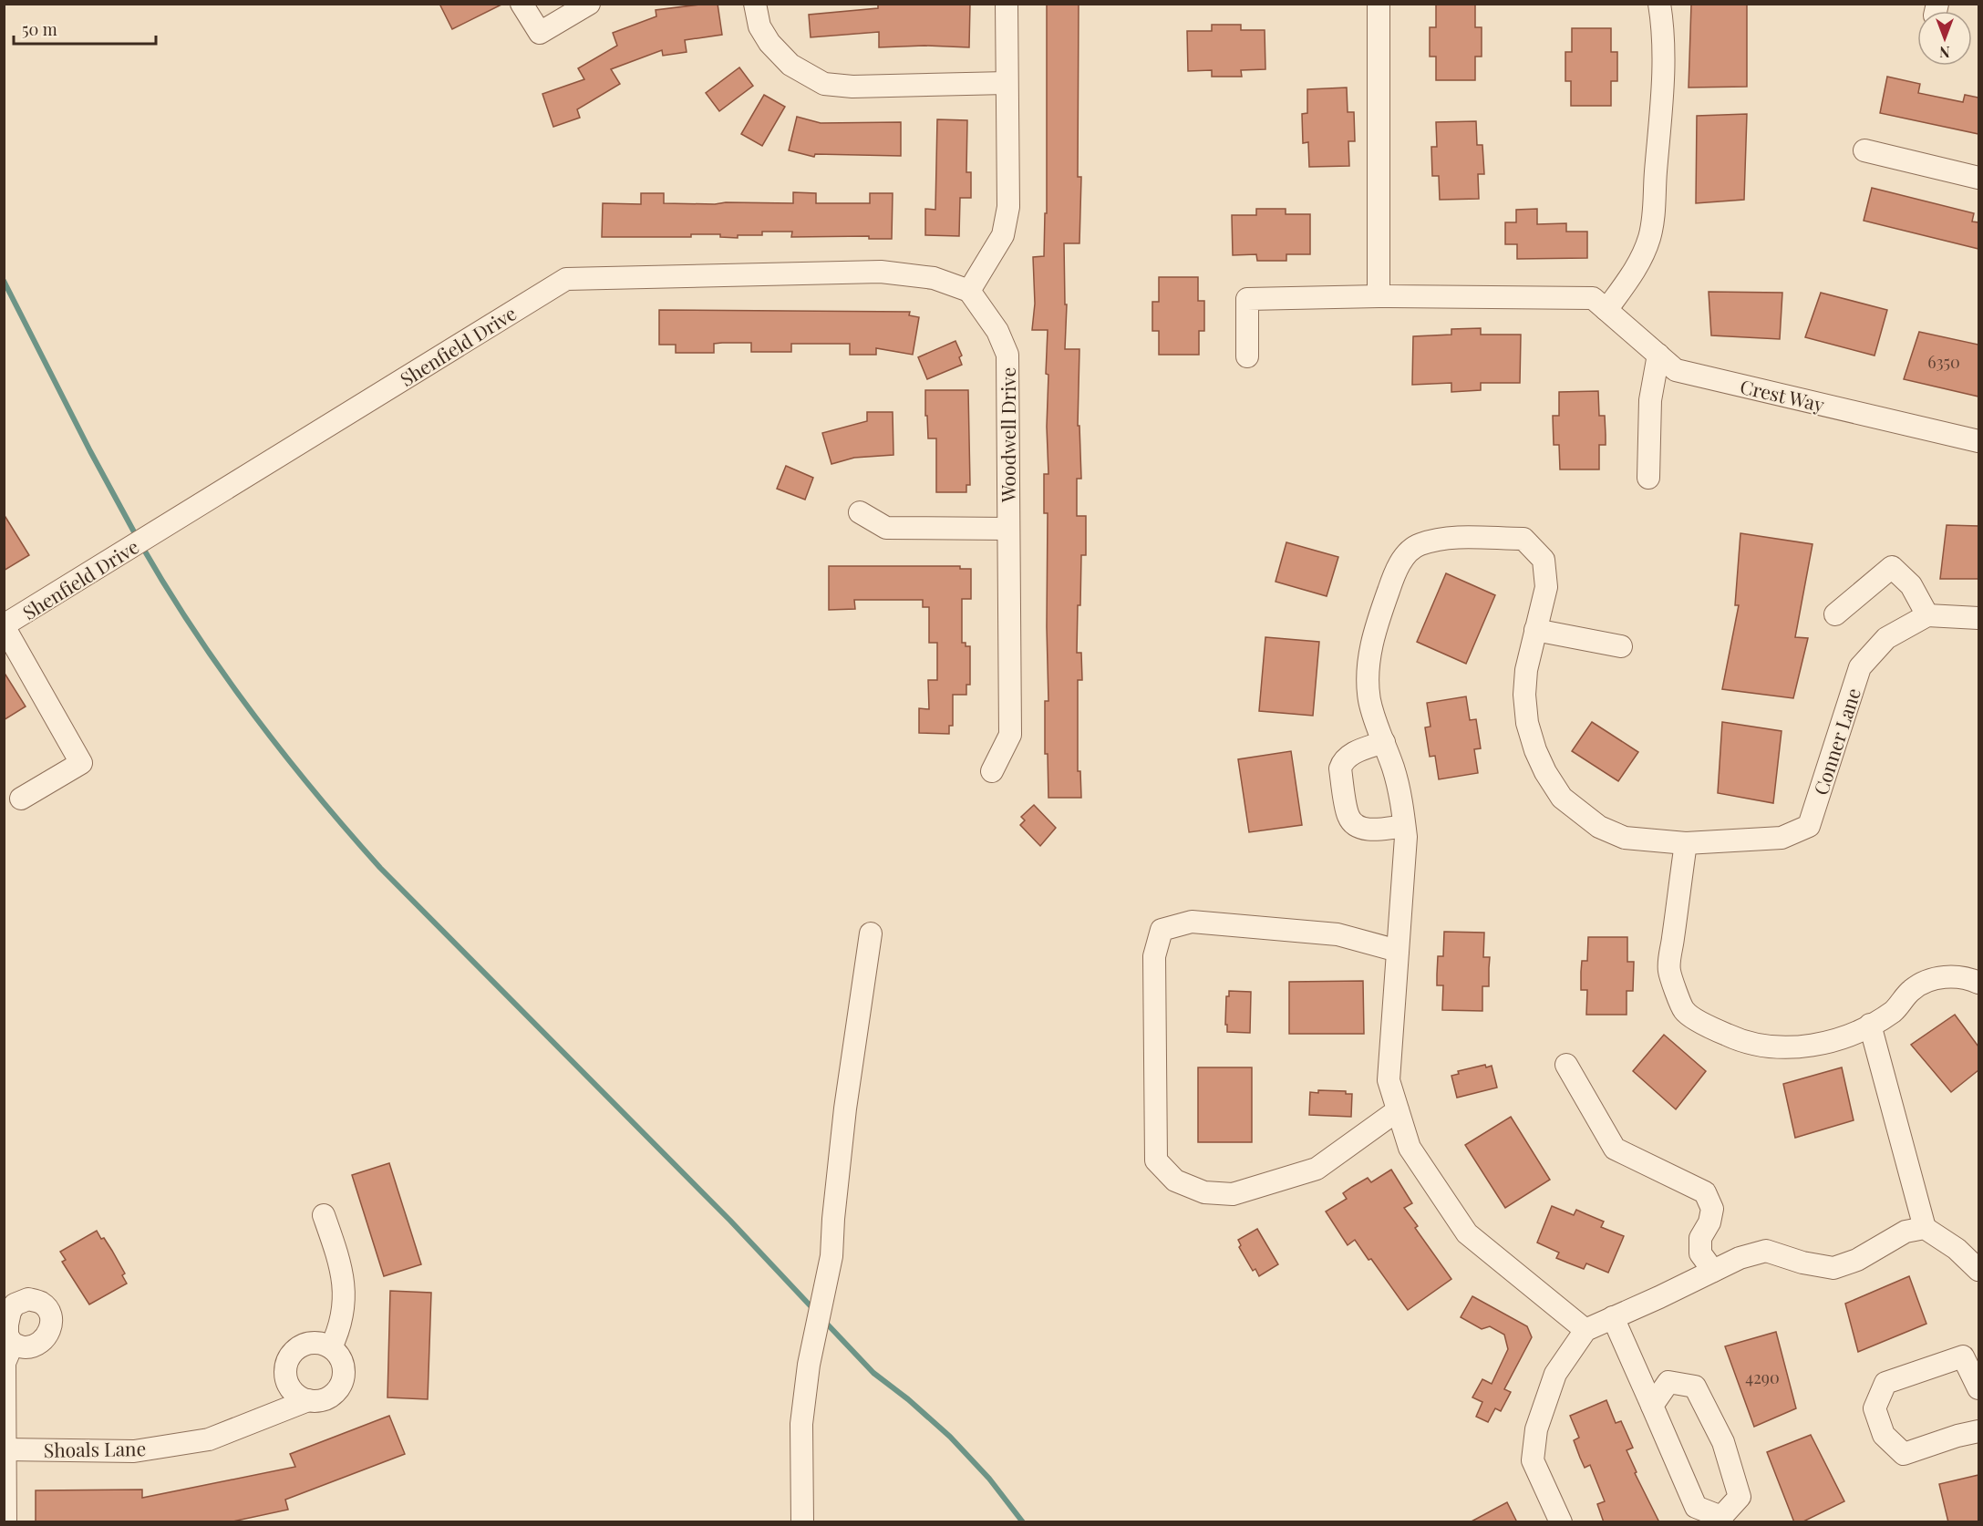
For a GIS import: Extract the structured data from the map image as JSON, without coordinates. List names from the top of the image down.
{
  "streets": {
    "street": [
      "Shenfield Drive",
      "Crest Way",
      "Woodwell Drive",
      "Conner Lane",
      "Shoals Lane"
    ]
  },
  "crossings": [
    ["Shenfield Drive", "Woodwell Drive"]
  ],
  "house_numbers": ["6350", "4290"],
  "scale_bar": "50 m",
  "north": "bottom"
}
